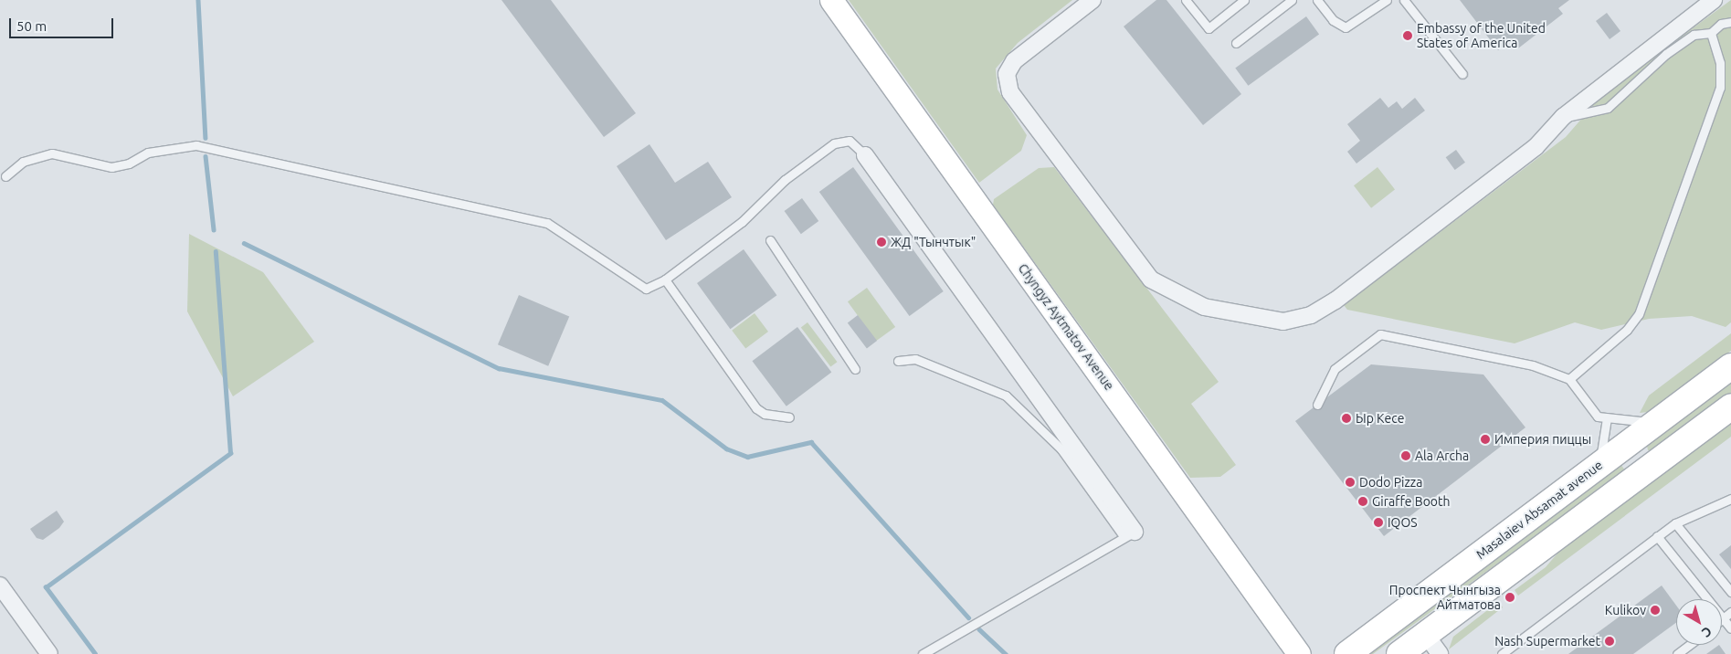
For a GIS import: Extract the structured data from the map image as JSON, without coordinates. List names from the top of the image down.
{
  "streets": {
    "main road": ["Chyngyz Aytmatov Avenue", "Masalaiev Absamat avenue"]
  },
  "places": [
    "Embassy of the United States of America",
    "ЖД \"Тынчтык\"",
    "Ыр Кесе",
    "Империя пиццы",
    "Ala Archa",
    "Dodo Pizza",
    "Giraffe Booth",
    "IQOS",
    "Проспект Чынгыза Айтматова",
    "Kulikov",
    "Nash Supermarket"
  ],
  "scale_bar": "50 m",
  "north": "bottom right"
}
